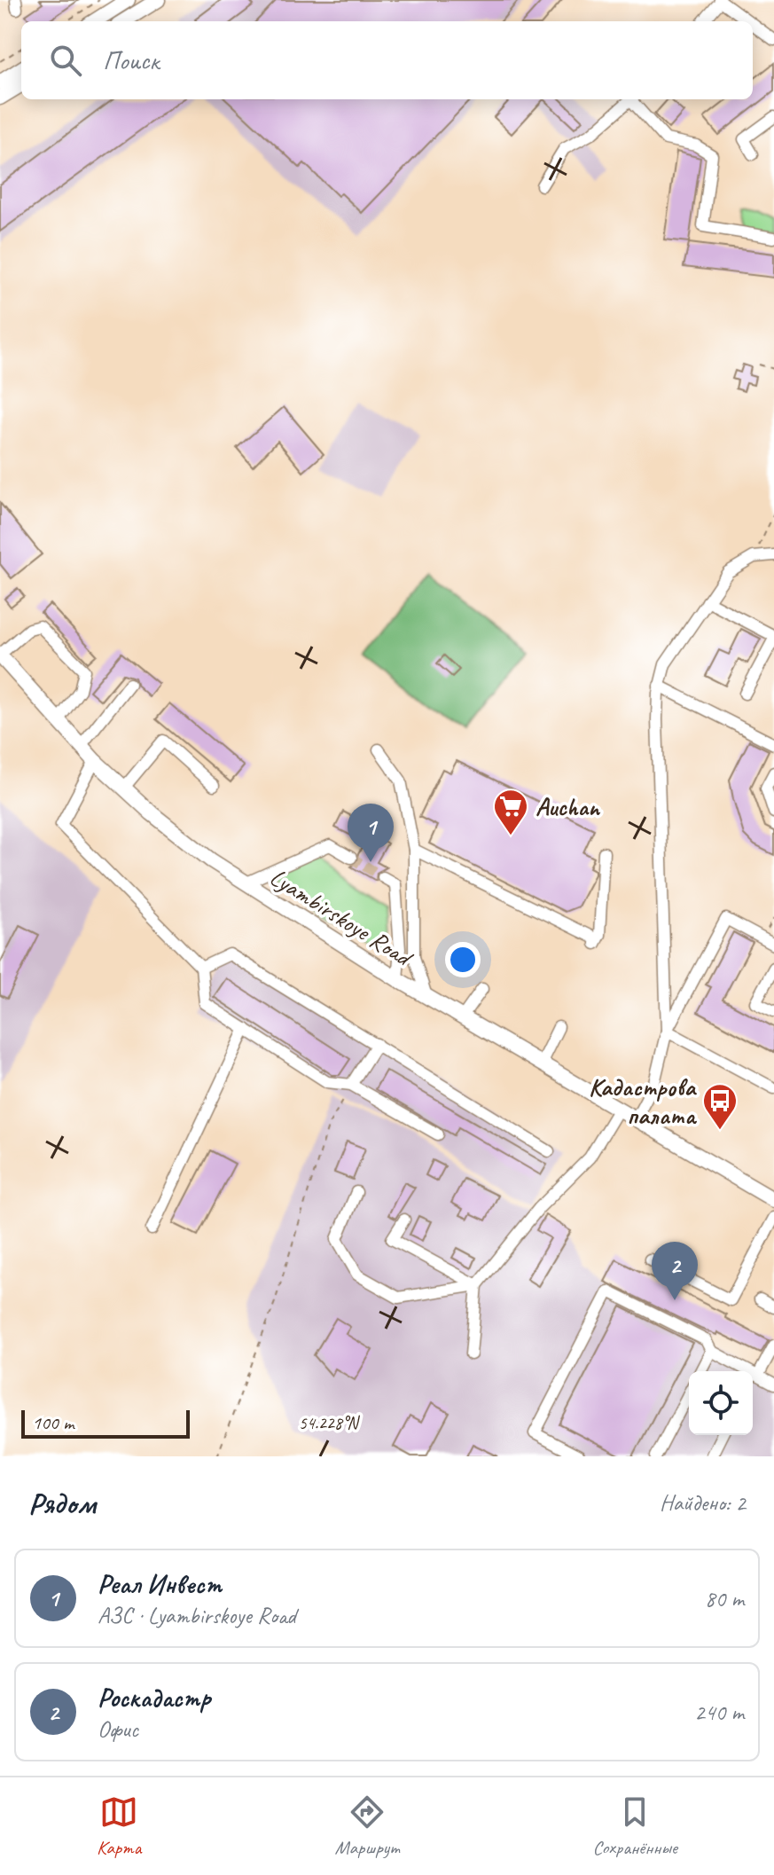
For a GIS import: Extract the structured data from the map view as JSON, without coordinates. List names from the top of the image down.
{
  "streets": {
    "main road": ["Lyambirskoye Road"]
  },
  "places": {
    "supermarket": ["Auchan"],
    "bus stop": ["Кадастрова палата"]
  },
  "scale_bar": "100 m",
  "page": {
    "search": "Поиск",
    "pins": ["1", "2"],
    "scale": "100 m",
    "heading": ["Рядом", "Найдено: 2"],
    "list": [
      {
        "mark": "1",
        "name": "Реал Инвест",
        "note": "АЗС · Lyambirskoye Road",
        "value": "80 m"
      },
      {
        "mark": "2",
        "name": "Роскадастр",
        "note": "Офис",
        "value": "240 m"
      }
    ],
    "nav": ["Карта", "Маршрут", "Сохранённые"]
  },
  "coordinates": ["54.228°N"]
}
